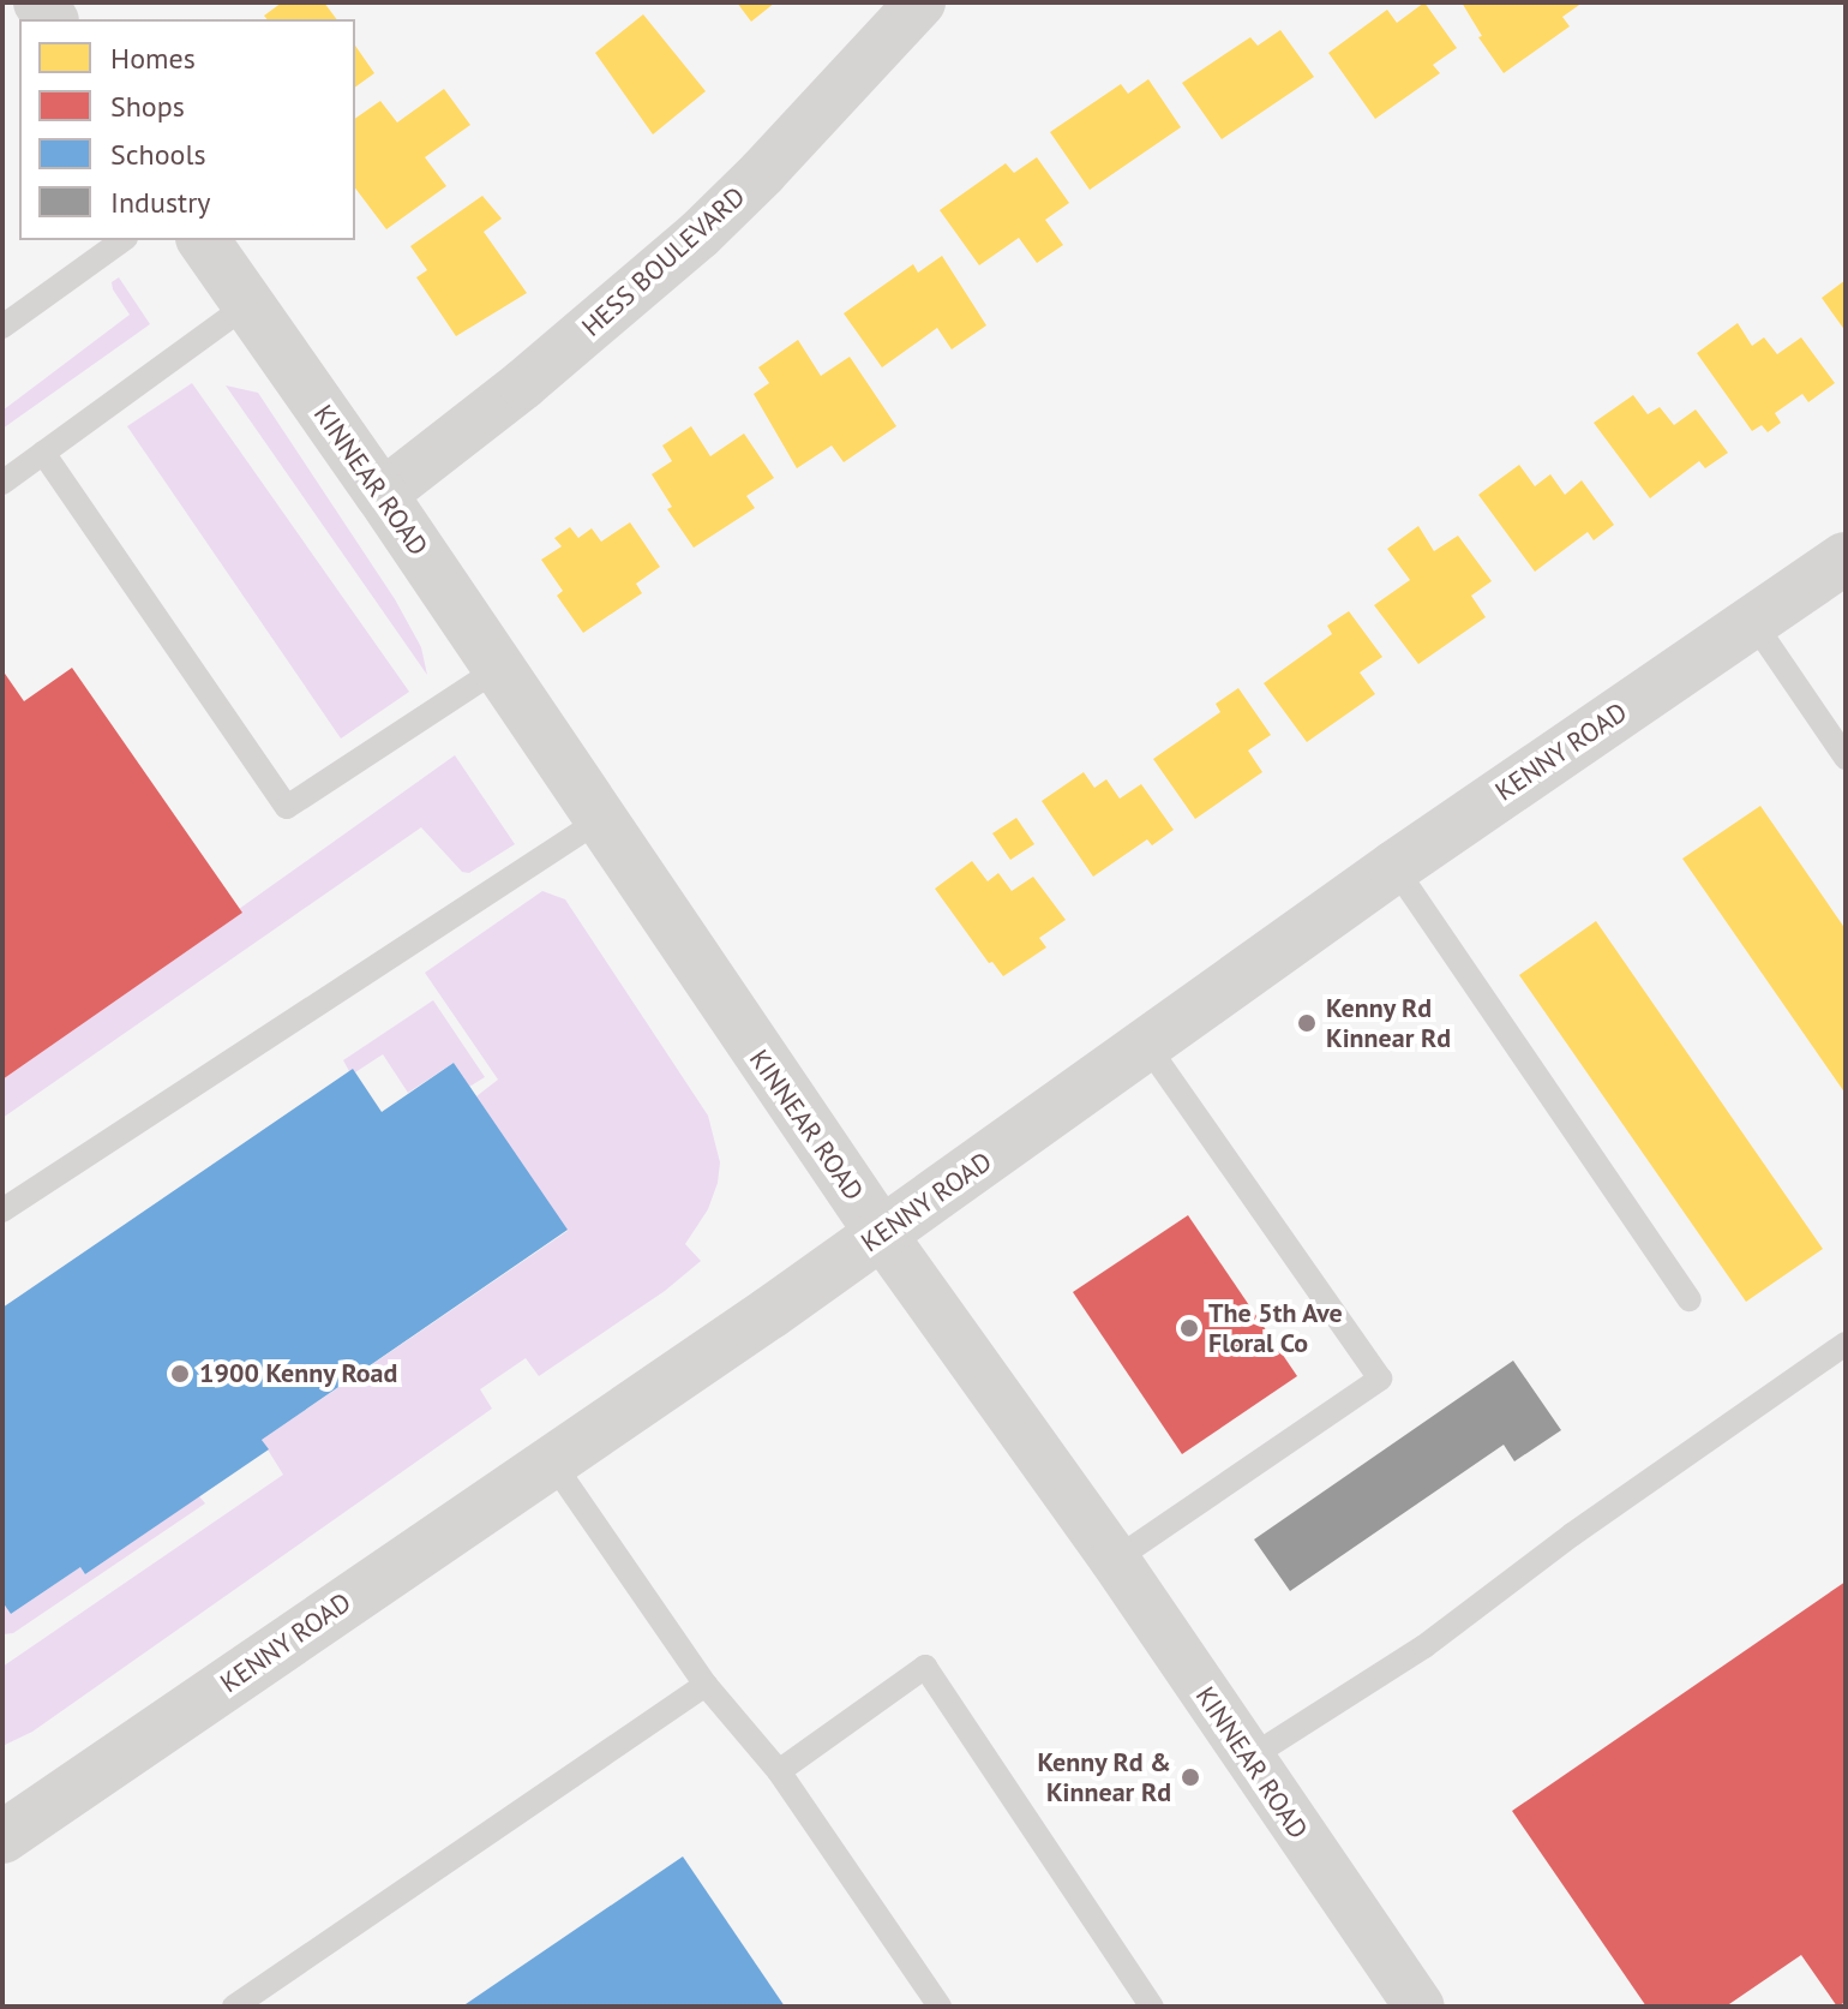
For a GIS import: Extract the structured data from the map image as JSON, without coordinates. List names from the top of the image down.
{
  "streets": {
    "street": ["HESS BOULEVARD", "KINNEAR ROAD", "KENNY ROAD"]
  },
  "crossings": [
    ["HESS BOULEVARD", "KINNEAR ROAD"],
    ["KINNEAR ROAD", "KENNY ROAD"]
  ],
  "places": [
    "Kenny Rd Kinnear Rd",
    "The 5th Ave Floral Co",
    "1900 Kenny Road",
    "Kenny Rd & Kinnear Rd"
  ],
  "legend": [
    "Homes",
    "Shops",
    "Schools",
    "Industry"
  ]
}
